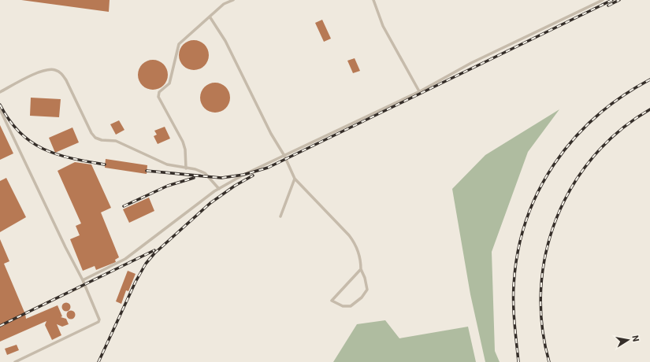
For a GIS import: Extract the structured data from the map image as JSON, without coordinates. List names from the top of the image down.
{
  "north": "right"
}
